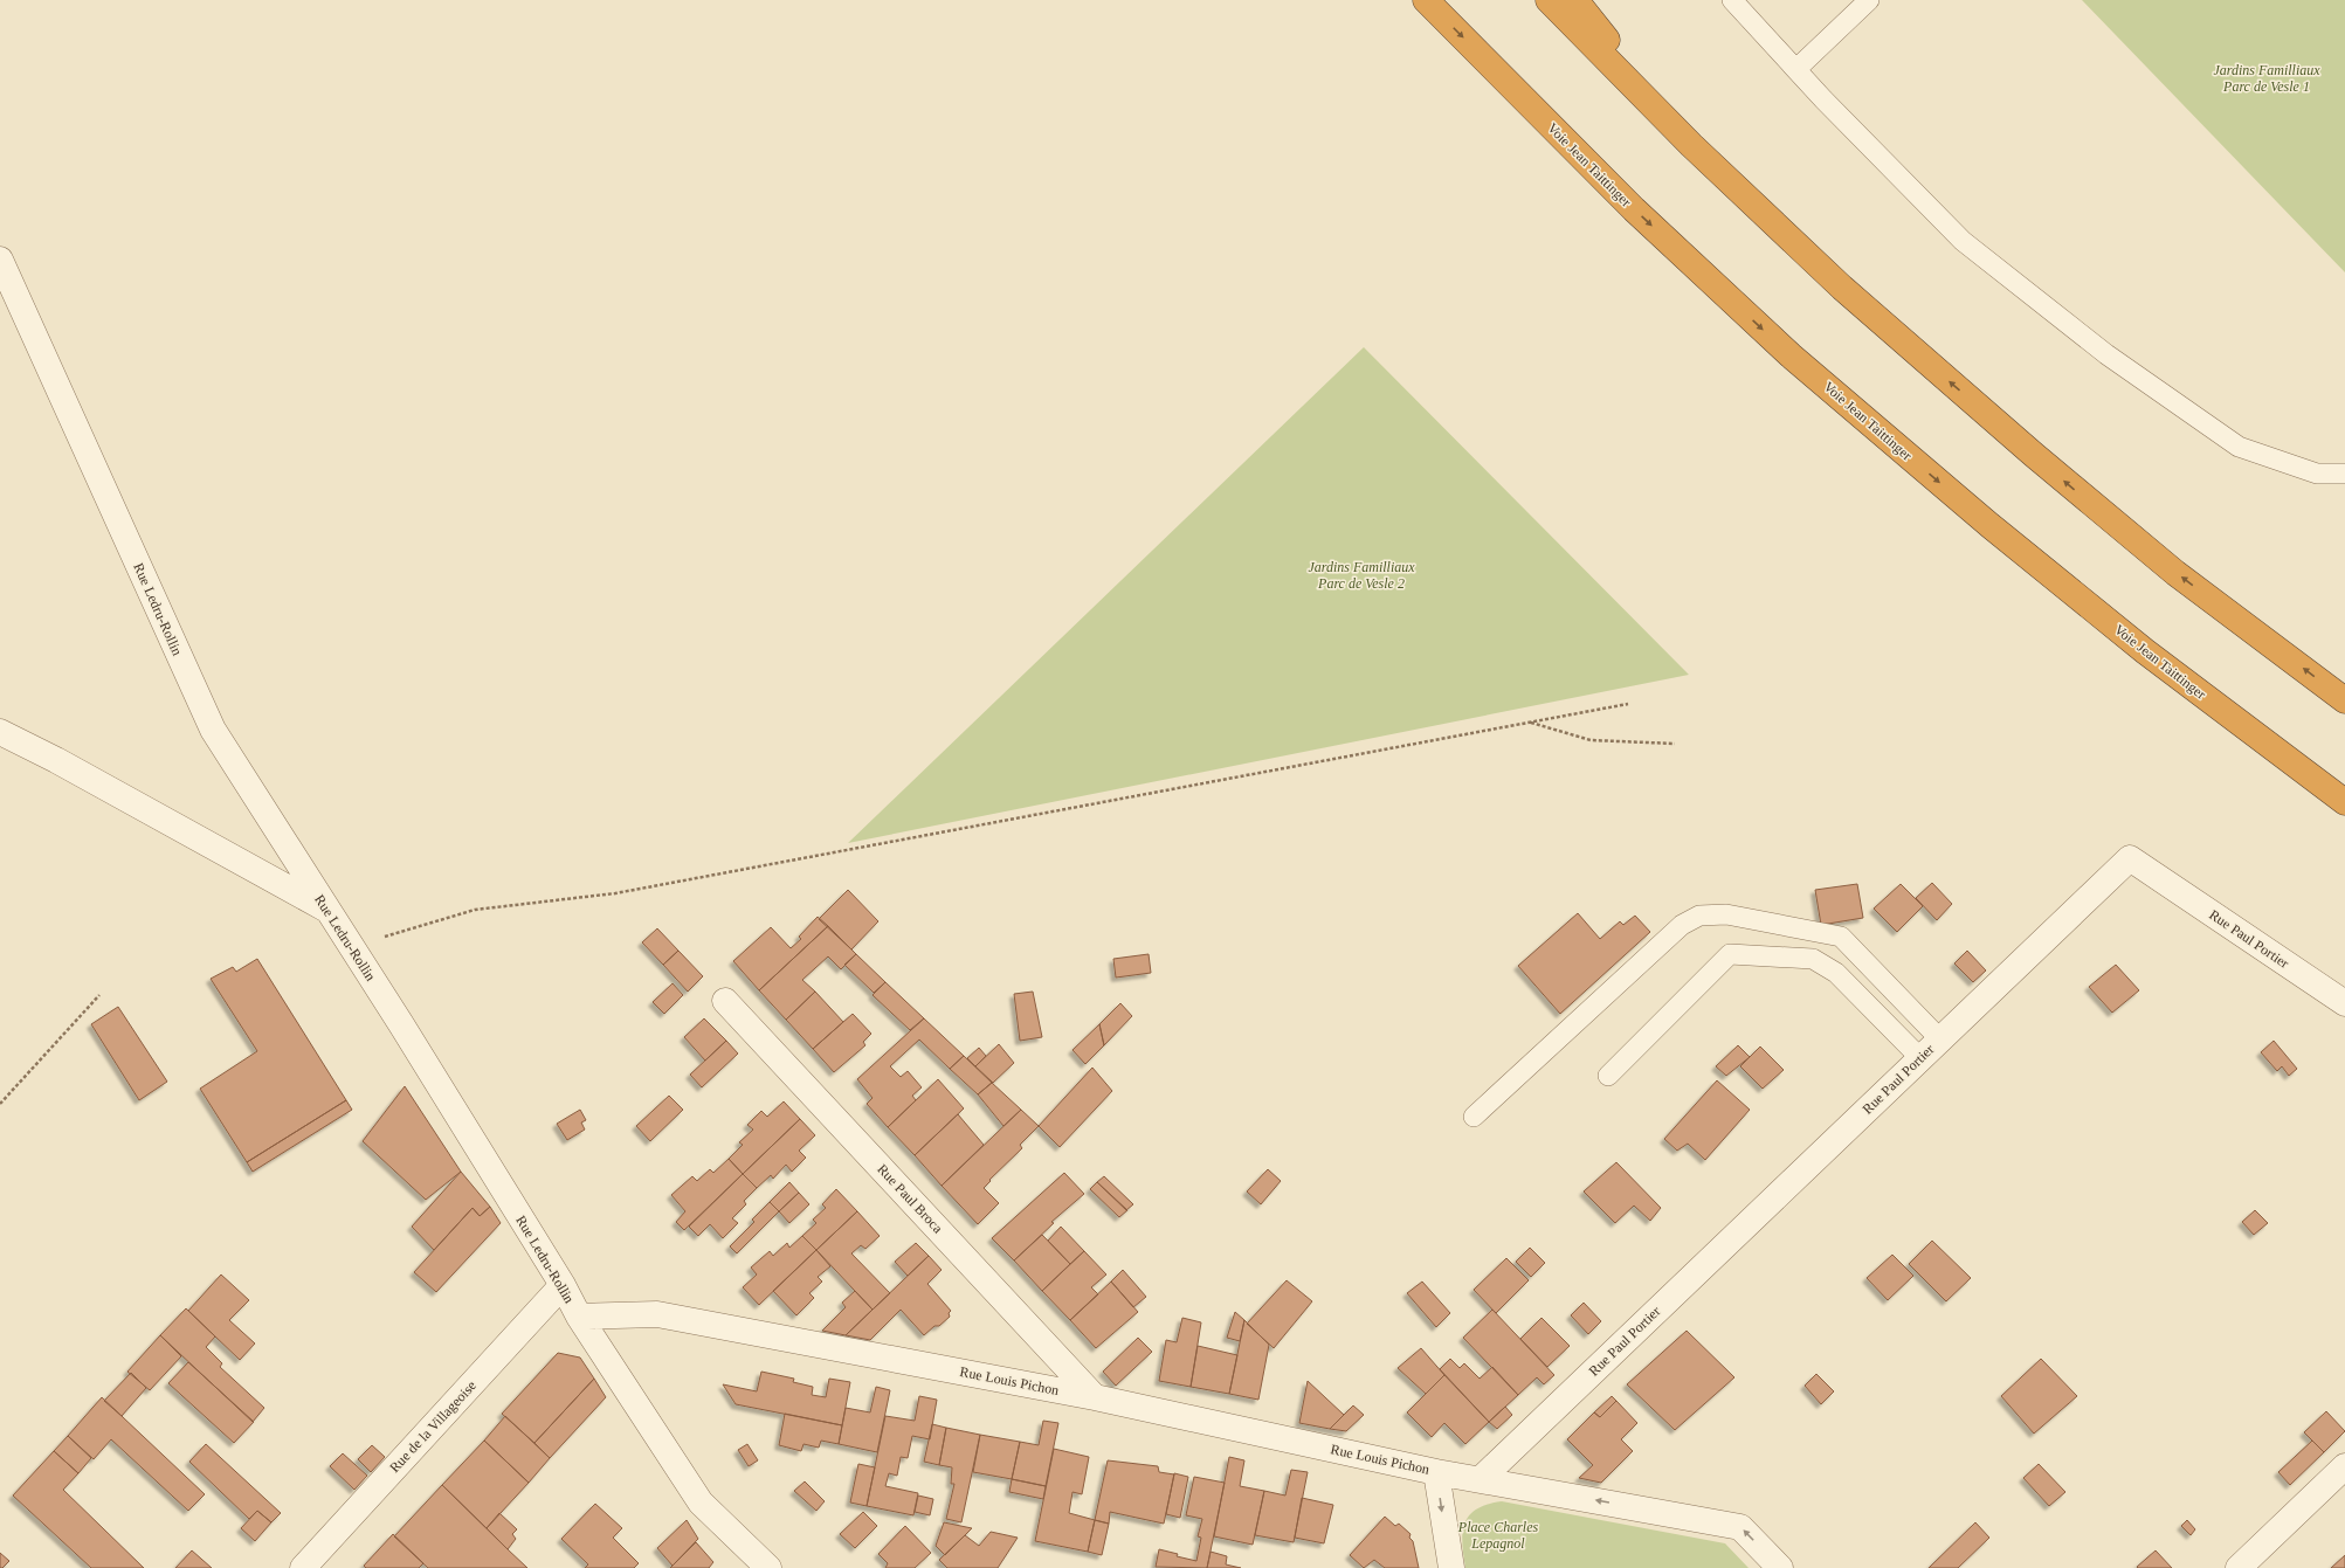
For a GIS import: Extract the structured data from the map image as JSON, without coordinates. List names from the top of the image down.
{
  "streets": {
    "highway": ["Voie Jean Taittinger"],
    "street": [
      "Rue Ledru-Rollin",
      "Rue Paul Portier",
      "Rue Paul Broca",
      "Rue Louis Pichon",
      "Rue de la Villageoise"
    ]
  },
  "crossings": [
    ["Rue Ledru-Rollin", "Rue Louis Pichon"],
    ["Rue Ledru-Rollin", "Rue de la Villageoise"],
    ["Rue Paul Broca", "Rue Louis Pichon"]
  ],
  "parks": ["Jardins Familliaux Parc de Vesle 1", "Jardins Familliaux Parc de Vesle 2", "Place Charles Lepagnol"]
}
